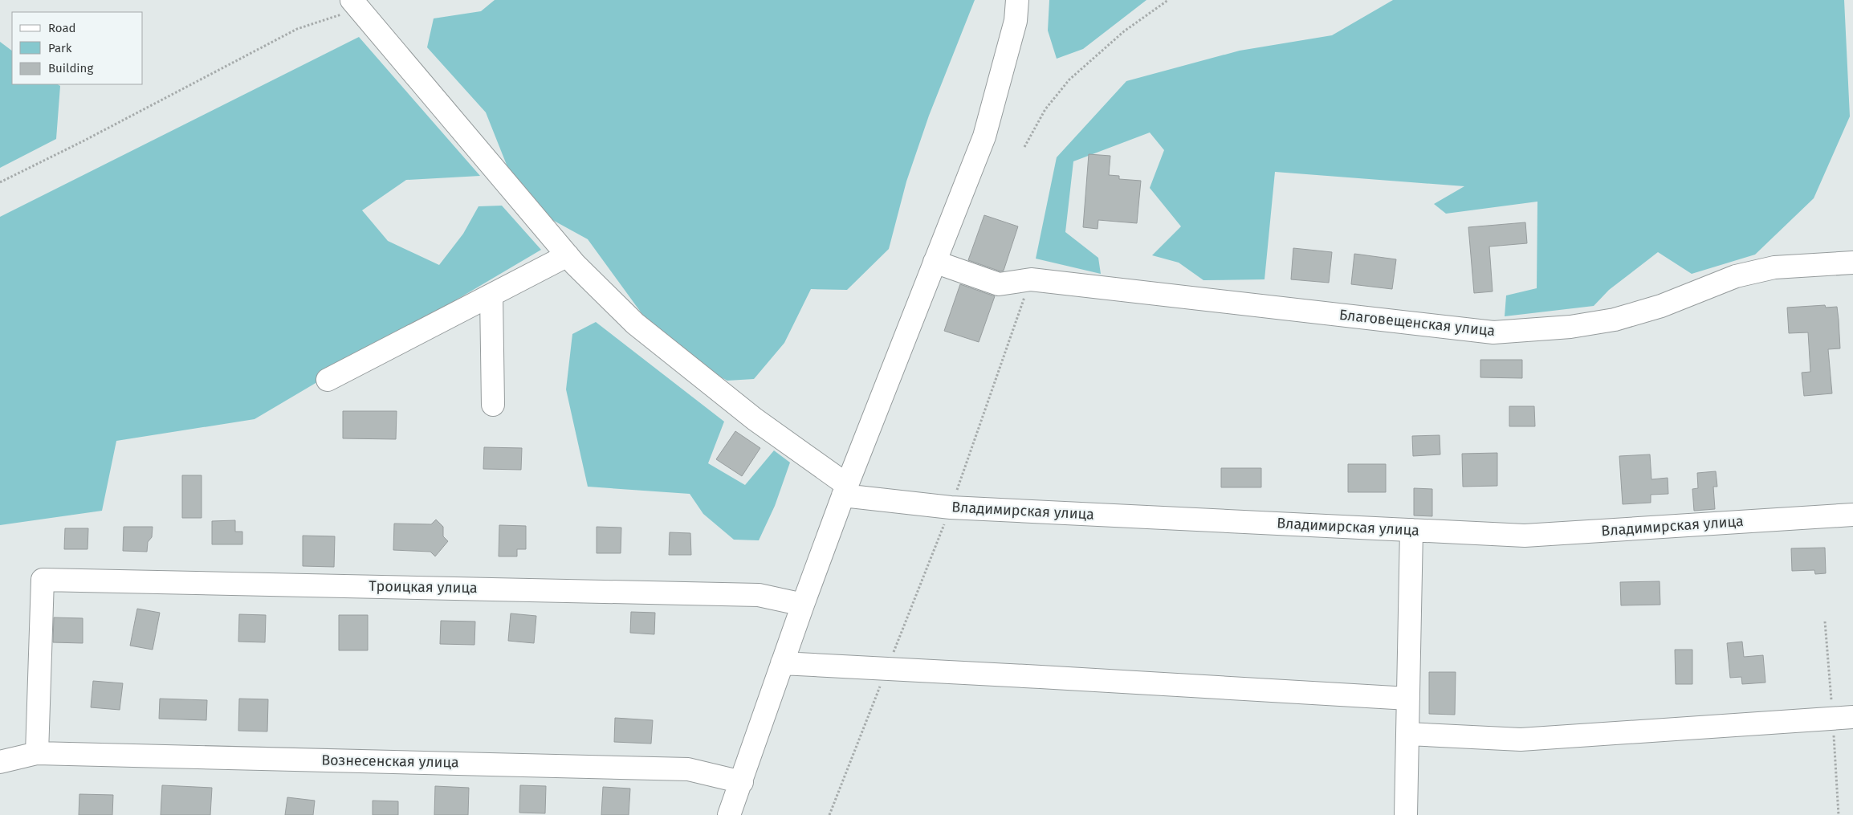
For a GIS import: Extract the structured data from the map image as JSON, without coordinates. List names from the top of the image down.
{
  "streets": {
    "street": [
      "Благовещенская улица",
      "Владимирская улица",
      "Троицкая улица",
      "Вознесенская улица"
    ]
  },
  "crossings": [
    ["Троицкая улица", "Вознесенская улица"]
  ],
  "legend": ["Road", "Park", "Building"]
}
